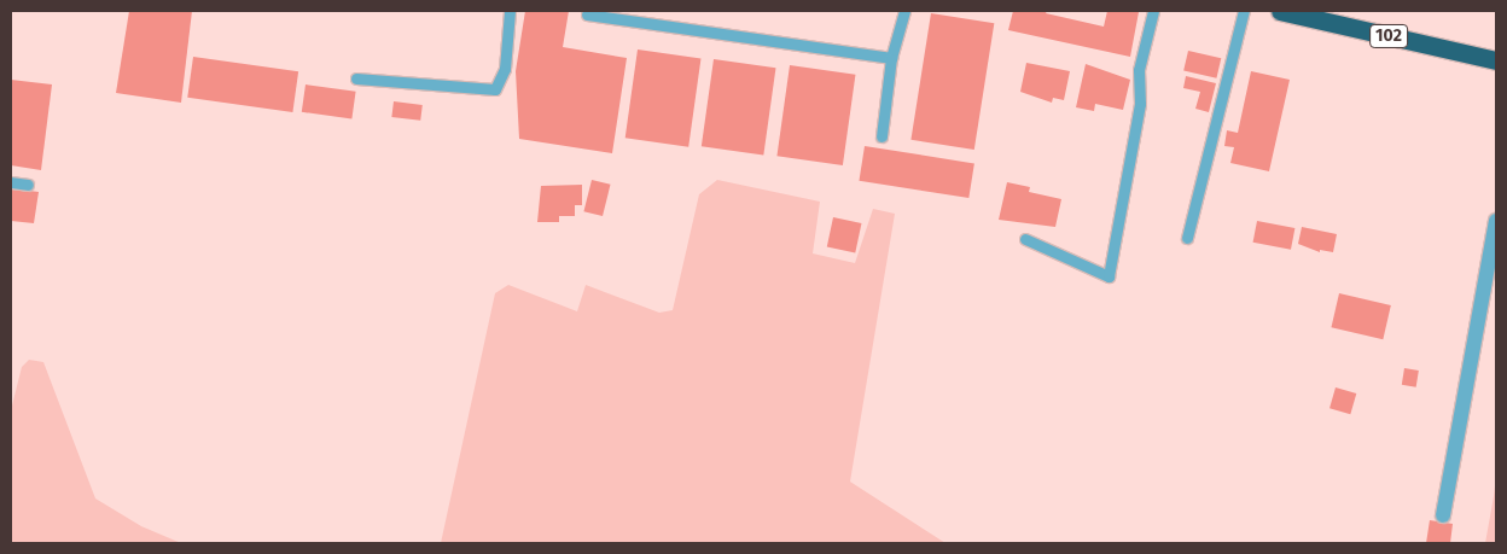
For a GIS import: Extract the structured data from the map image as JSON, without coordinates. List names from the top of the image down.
{
  "streets": {
    "highway": ["102"]
  }
}
